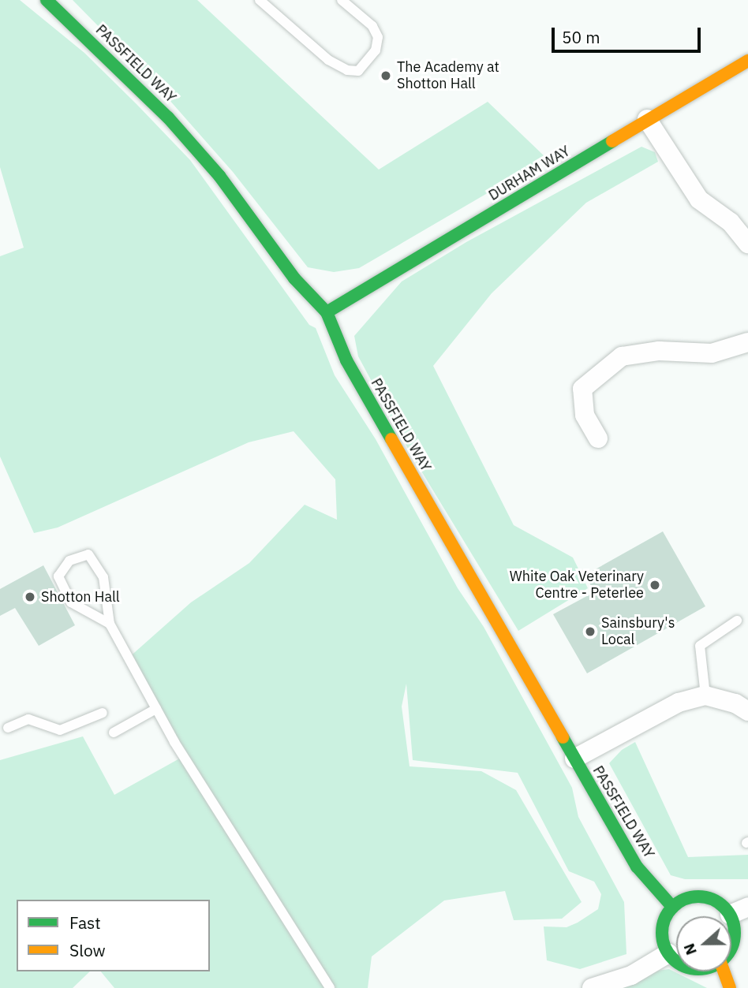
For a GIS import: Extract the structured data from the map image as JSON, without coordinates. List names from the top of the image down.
{
  "streets": {
    "street": ["PASSFIELD WAY", "DURHAM WAY"]
  },
  "crossings": [
    ["PASSFIELD WAY", "DURHAM WAY"]
  ],
  "places": [
    "The Academy at Shotton Hall",
    "White Oak Veterinary Centre - Peterlee",
    "Shotton Hall",
    "Sainsbury's Local"
  ],
  "legend": ["Fast", "Slow"],
  "scale_bar": "50 m",
  "north": "left"
}
